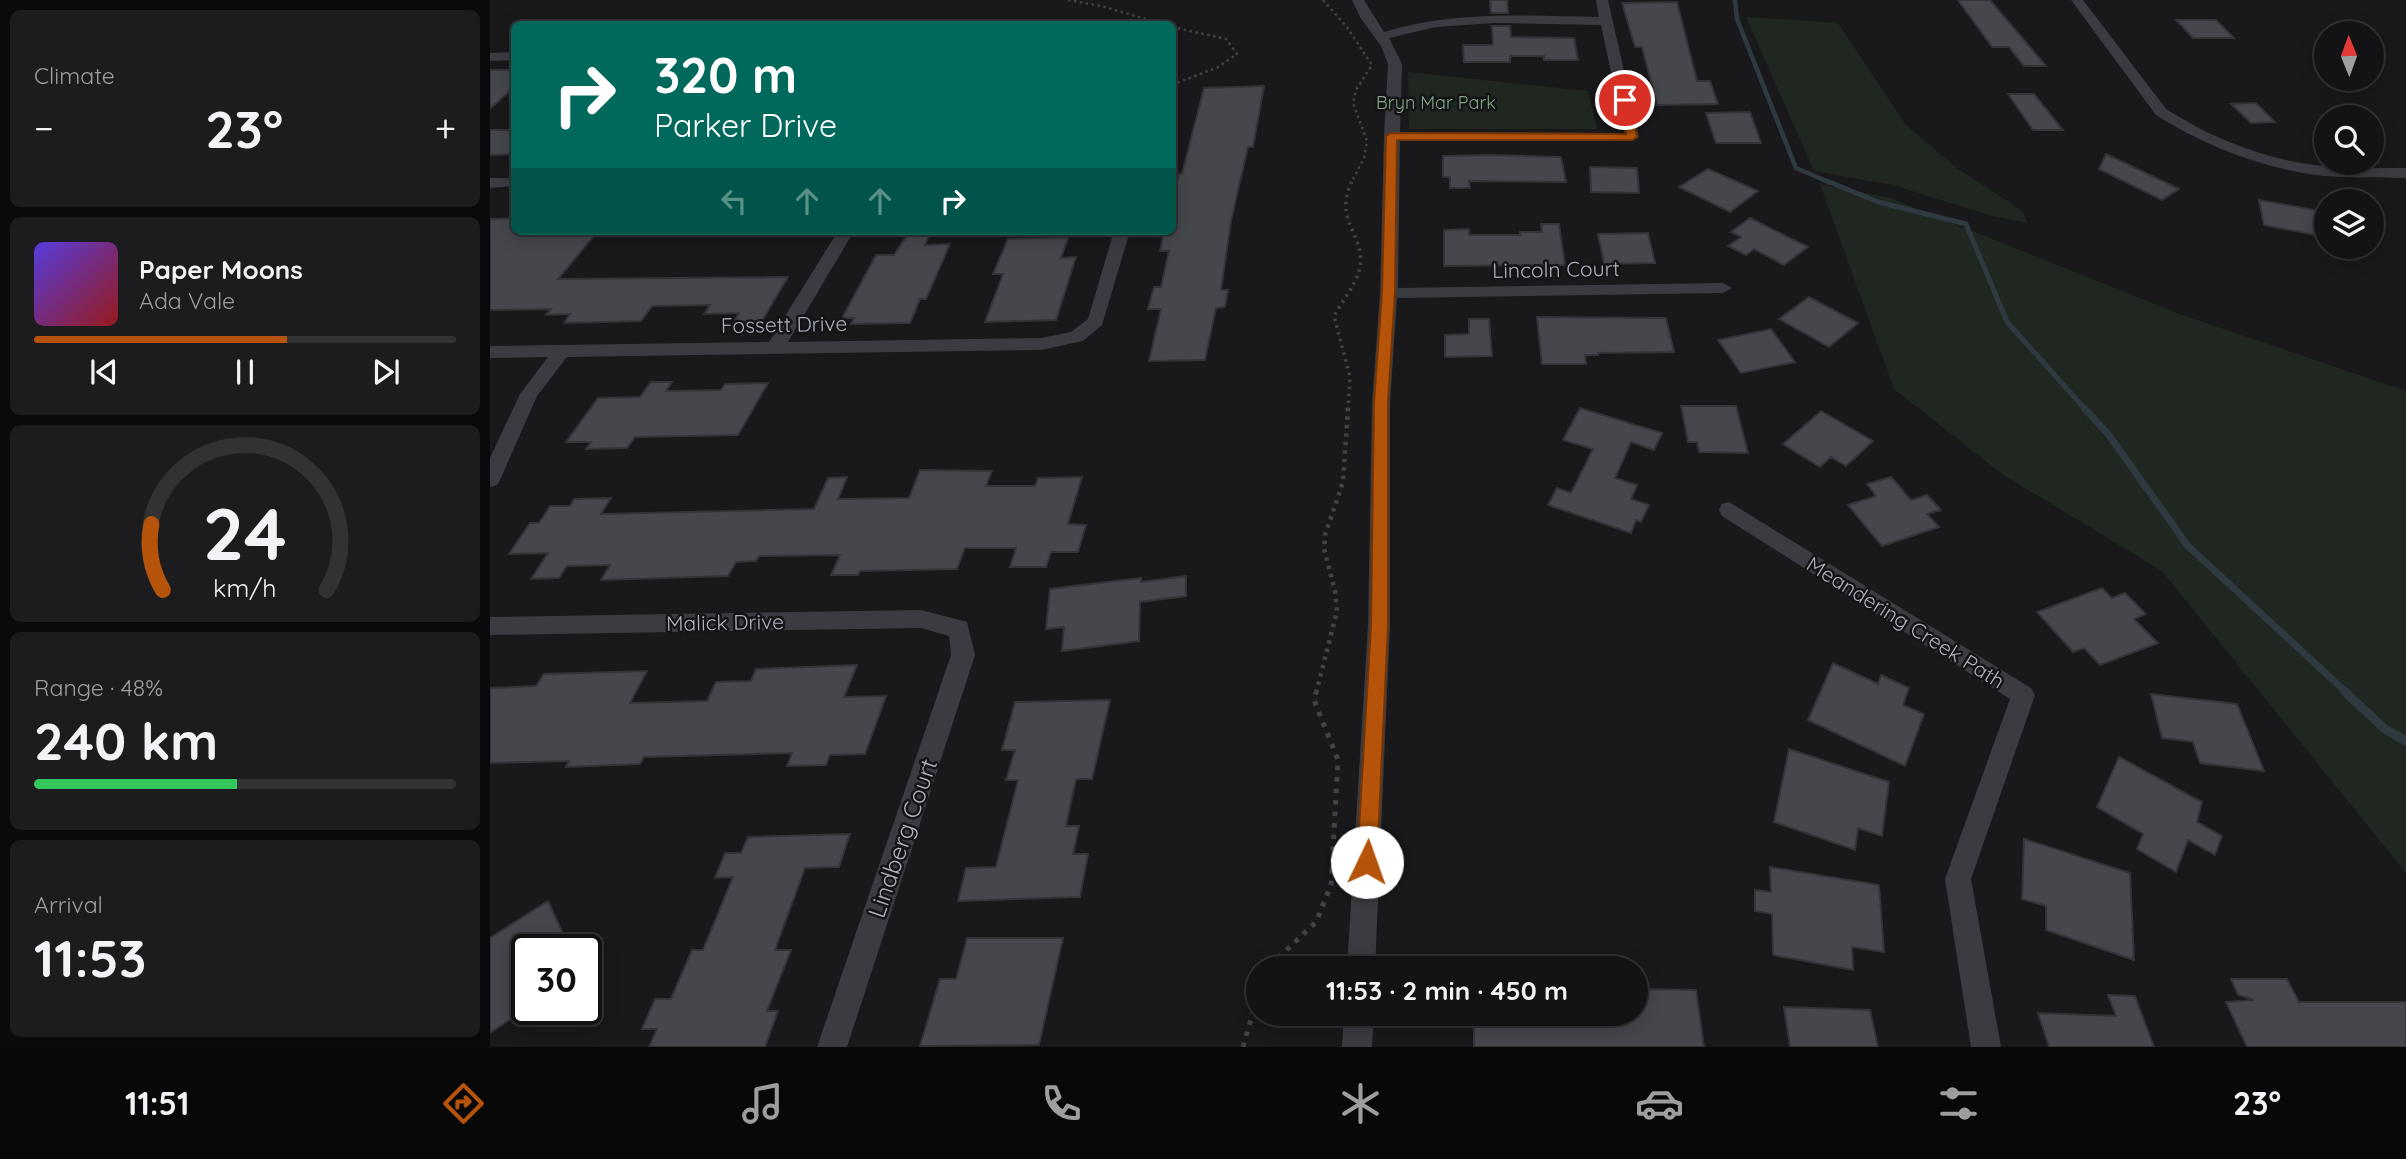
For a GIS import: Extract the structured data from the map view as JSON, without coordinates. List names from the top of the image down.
{
  "streets": {
    "street": [
      "Lincoln Court",
      "Fossett Drive",
      "Malick Drive",
      "Meandering Creek Path",
      "Lindberg Court"
    ]
  },
  "crossings": [
    ["Malick Drive", "Lindberg Court"]
  ],
  "parks": ["Bryn Mar Park"],
  "north": "top",
  "page": {
    "tile": [
      "Climate",
      ["Range · 48%", "240 km"],
      ["Arrival", "11:53"]
    ],
    "turn": ["320 m", "Parker Drive"],
    "heat": ["−", "23°", "+"],
    "song": ["Paper Moons", "Ada Vale"],
    "limit": "30",
    "trip": "11:53 · 2 min · 450 m",
    "tabs": ["11:51", "23°"],
    "gauge": ["24", "km/h"]
  }
}
